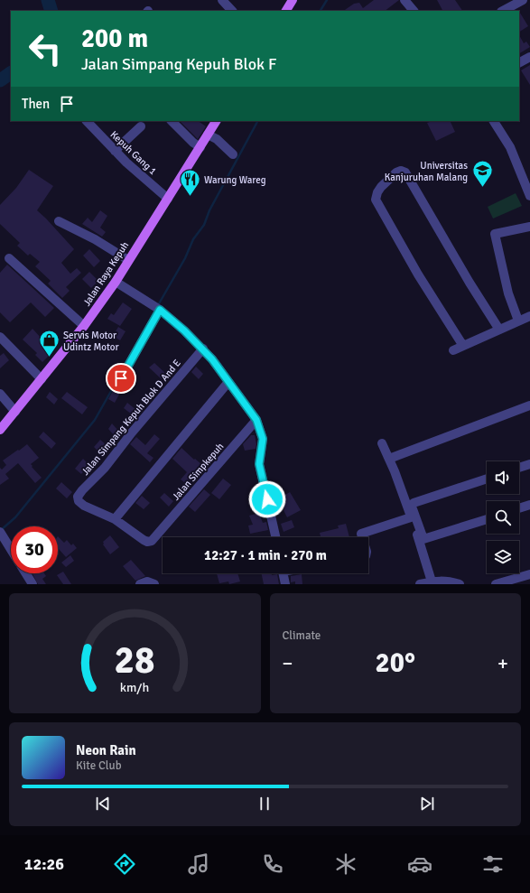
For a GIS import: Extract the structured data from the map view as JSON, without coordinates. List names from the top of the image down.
{
  "streets": {
    "main road": ["Jalan Raya Kepuh"],
    "street": ["Kepuh Gang 1", "Jalan Simpang Kepuh Blok D And E", "Jalan Simpkepuh"]
  },
  "crossings": [
    ["Kepuh Gang 1", "Jalan Raya Kepuh"],
    ["Jalan Simpang Kepuh Blok D And E", "Jalan Simpkepuh"]
  ],
  "places": {
    "school or university": ["Universitas Kanjuruhan Malang"],
    "restaurant": ["Warung Wareg"],
    "shop": ["Servis Motor Udintz Motor"]
  },
  "page": {
    "turn": ["200 m", "Jalan Simpang Kepuh Blok F"],
    "then": "Then",
    "limit": "30",
    "trip": "12:27 · 1 min · 270 m",
    "tile": "Climate",
    "heat": ["−", "20°", "+"],
    "song": ["Neon Rain", "Kite Club"],
    "tabs": "12:26",
    "gauge": ["28", "km/h"]
  }
}
